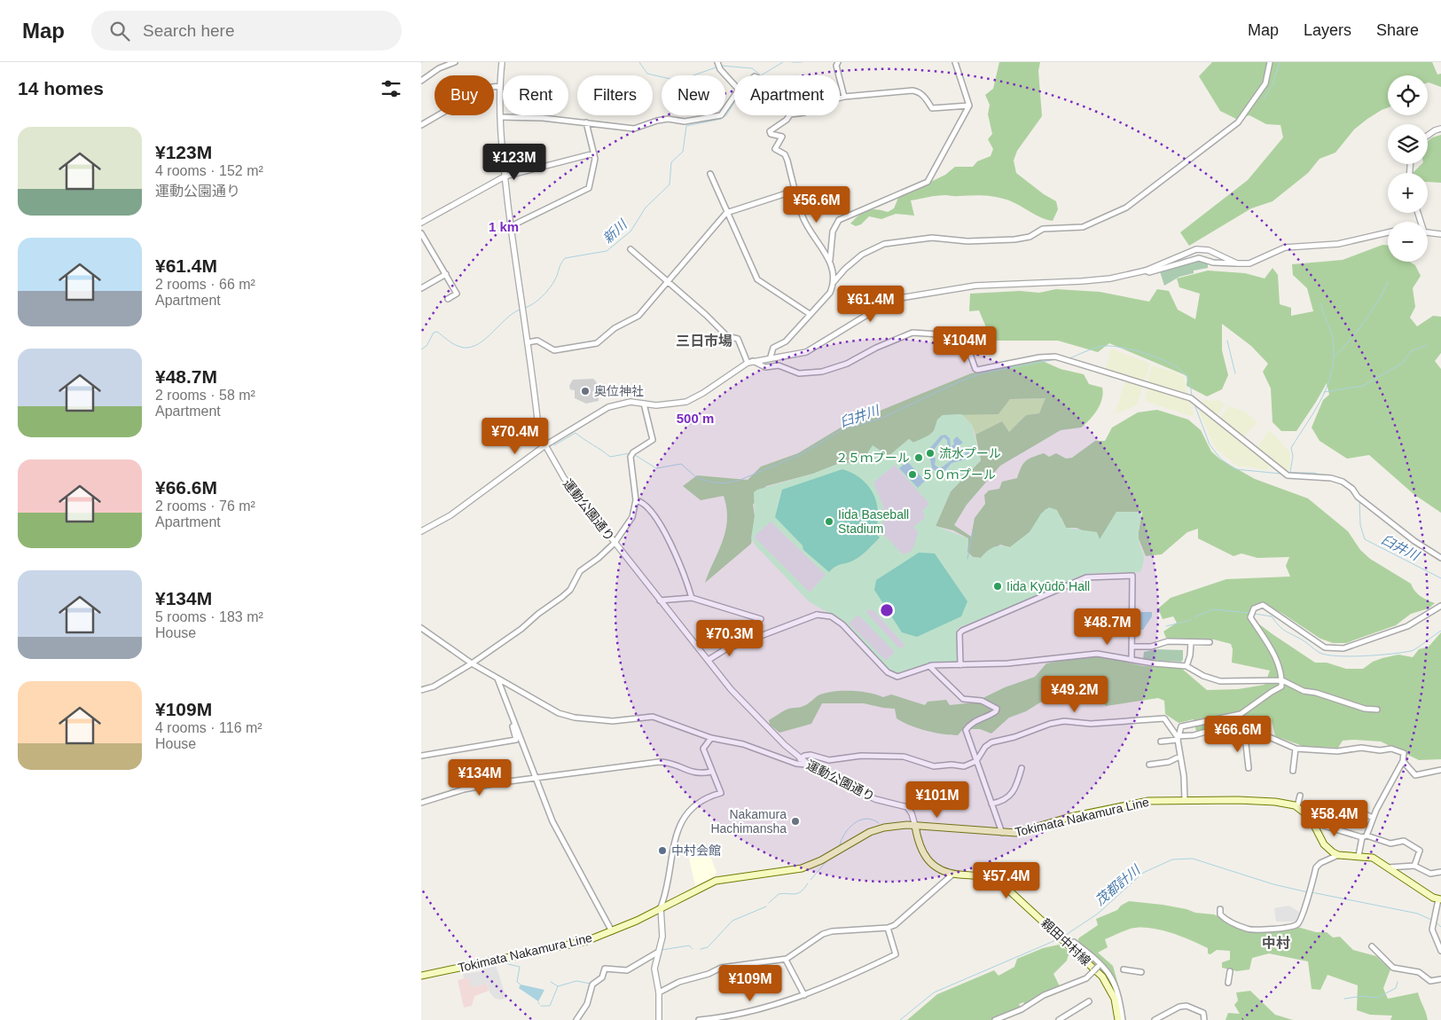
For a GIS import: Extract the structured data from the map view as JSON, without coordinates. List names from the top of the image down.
{
  "streets": {
    "main road": ["Tokimata Nakamura Line", "親田中村線"],
    "street": ["運動公園通り"]
  },
  "crossings": [
    ["運動公園通り", "Tokimata Nakamura Line"],
    ["運動公園通り", "親田中村線"],
    ["Tokimata Nakamura Line", "親田中村線"]
  ],
  "districts": ["三日市場", "中村"],
  "water": ["新川", "臼井川", "茂都計川"],
  "places": [
    "奥位神社",
    "流水プール",
    "２５ｍプール",
    "５０ｍプール",
    "Iida Baseball Stadium",
    "Iida Kyūdō Hall",
    "Nakamura Hachimansha",
    "中村会館"
  ],
  "page": {
    "header": "Map",
    "search": "Search here",
    "nav": ["Map", "Layers", "Share"],
    "heading": "14 homes",
    "map_buttons": ["+", "−"],
    "chip": [
      "Buy",
      "Rent",
      "Filters",
      "New",
      "Apartment"
    ],
    "list": [
      {
        "name": "¥123M",
        "note": "4 rooms · 152 m² · 運動公園通り"
      },
      {
        "name": "¥61.4M",
        "note": "2 rooms · 66 m² · Apartment"
      },
      {
        "name": "¥48.7M",
        "note": "2 rooms · 58 m² · Apartment"
      },
      {
        "name": "¥66.6M",
        "note": "2 rooms · 76 m² · Apartment"
      },
      {
        "name": "¥134M",
        "note": "5 rooms · 183 m² · House"
      },
      {
        "name": "¥109M",
        "note": "4 rooms · 116 m² · House"
      }
    ],
    "price": [
      "¥123M",
      "¥56.6M",
      "¥61.4M",
      "¥104M",
      "¥70.4M",
      "¥48.7M",
      "¥70.3M",
      "¥49.2M",
      "¥66.6M",
      "¥134M",
      "¥101M",
      "¥58.4M",
      "¥57.4M",
      "¥109M"
    ]
  },
  "rings": ["1 km", "500 m"]
}
